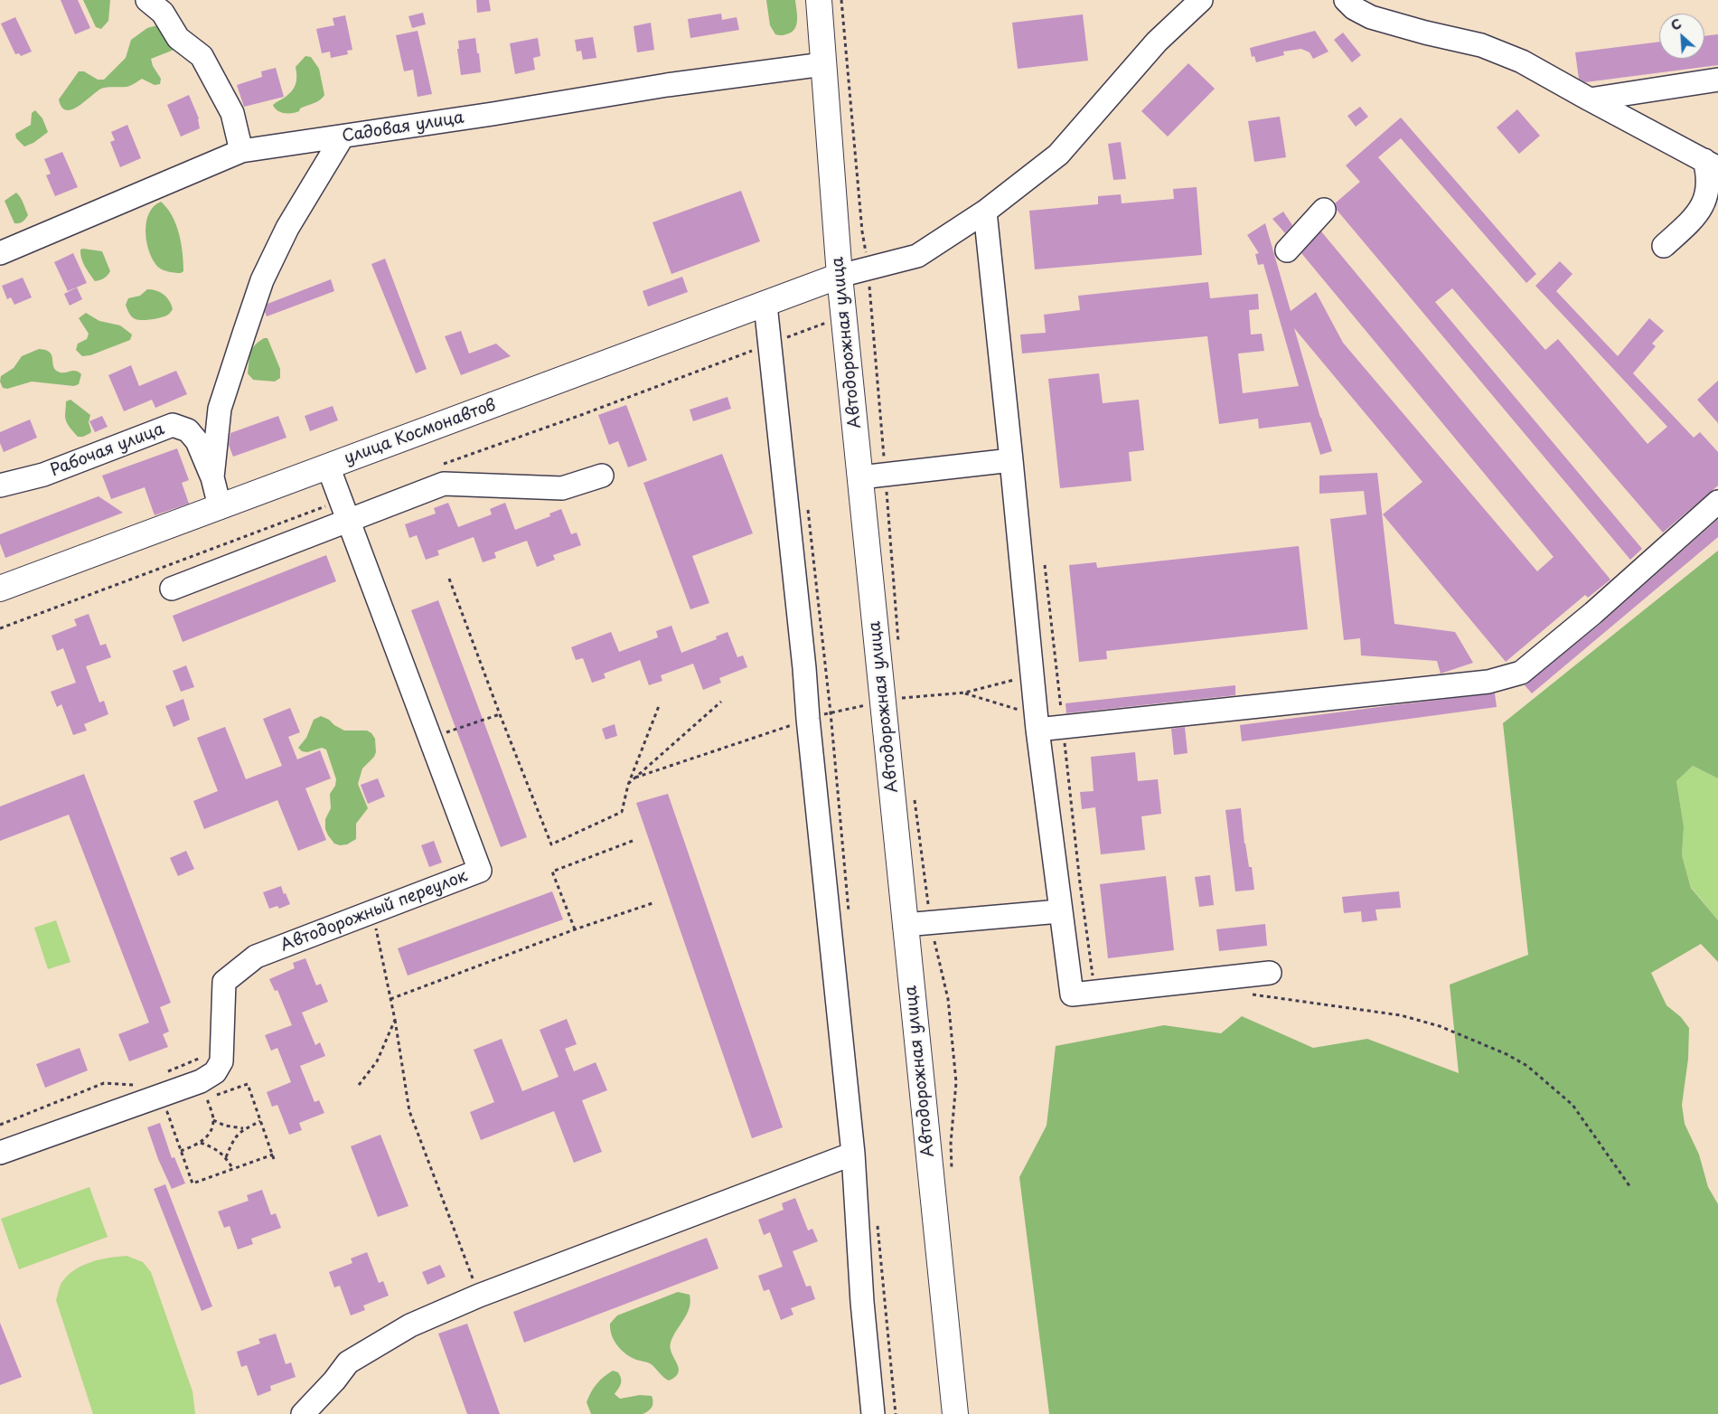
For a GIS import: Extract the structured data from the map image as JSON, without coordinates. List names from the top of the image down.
{
  "streets": {
    "main road": ["Автодорожная улица", "улица Космонавтов"],
    "street": ["Садовая улица", "Рабочая улица", "Автодорожный переулок"]
  },
  "crossings": [
    ["Садовая улица", "Автодорожная улица"],
    ["Автодорожная улица", "улица Космонавтов"],
    ["улица Космонавтов", "Автодорожный переулок"]
  ],
  "north": "top left"
}
